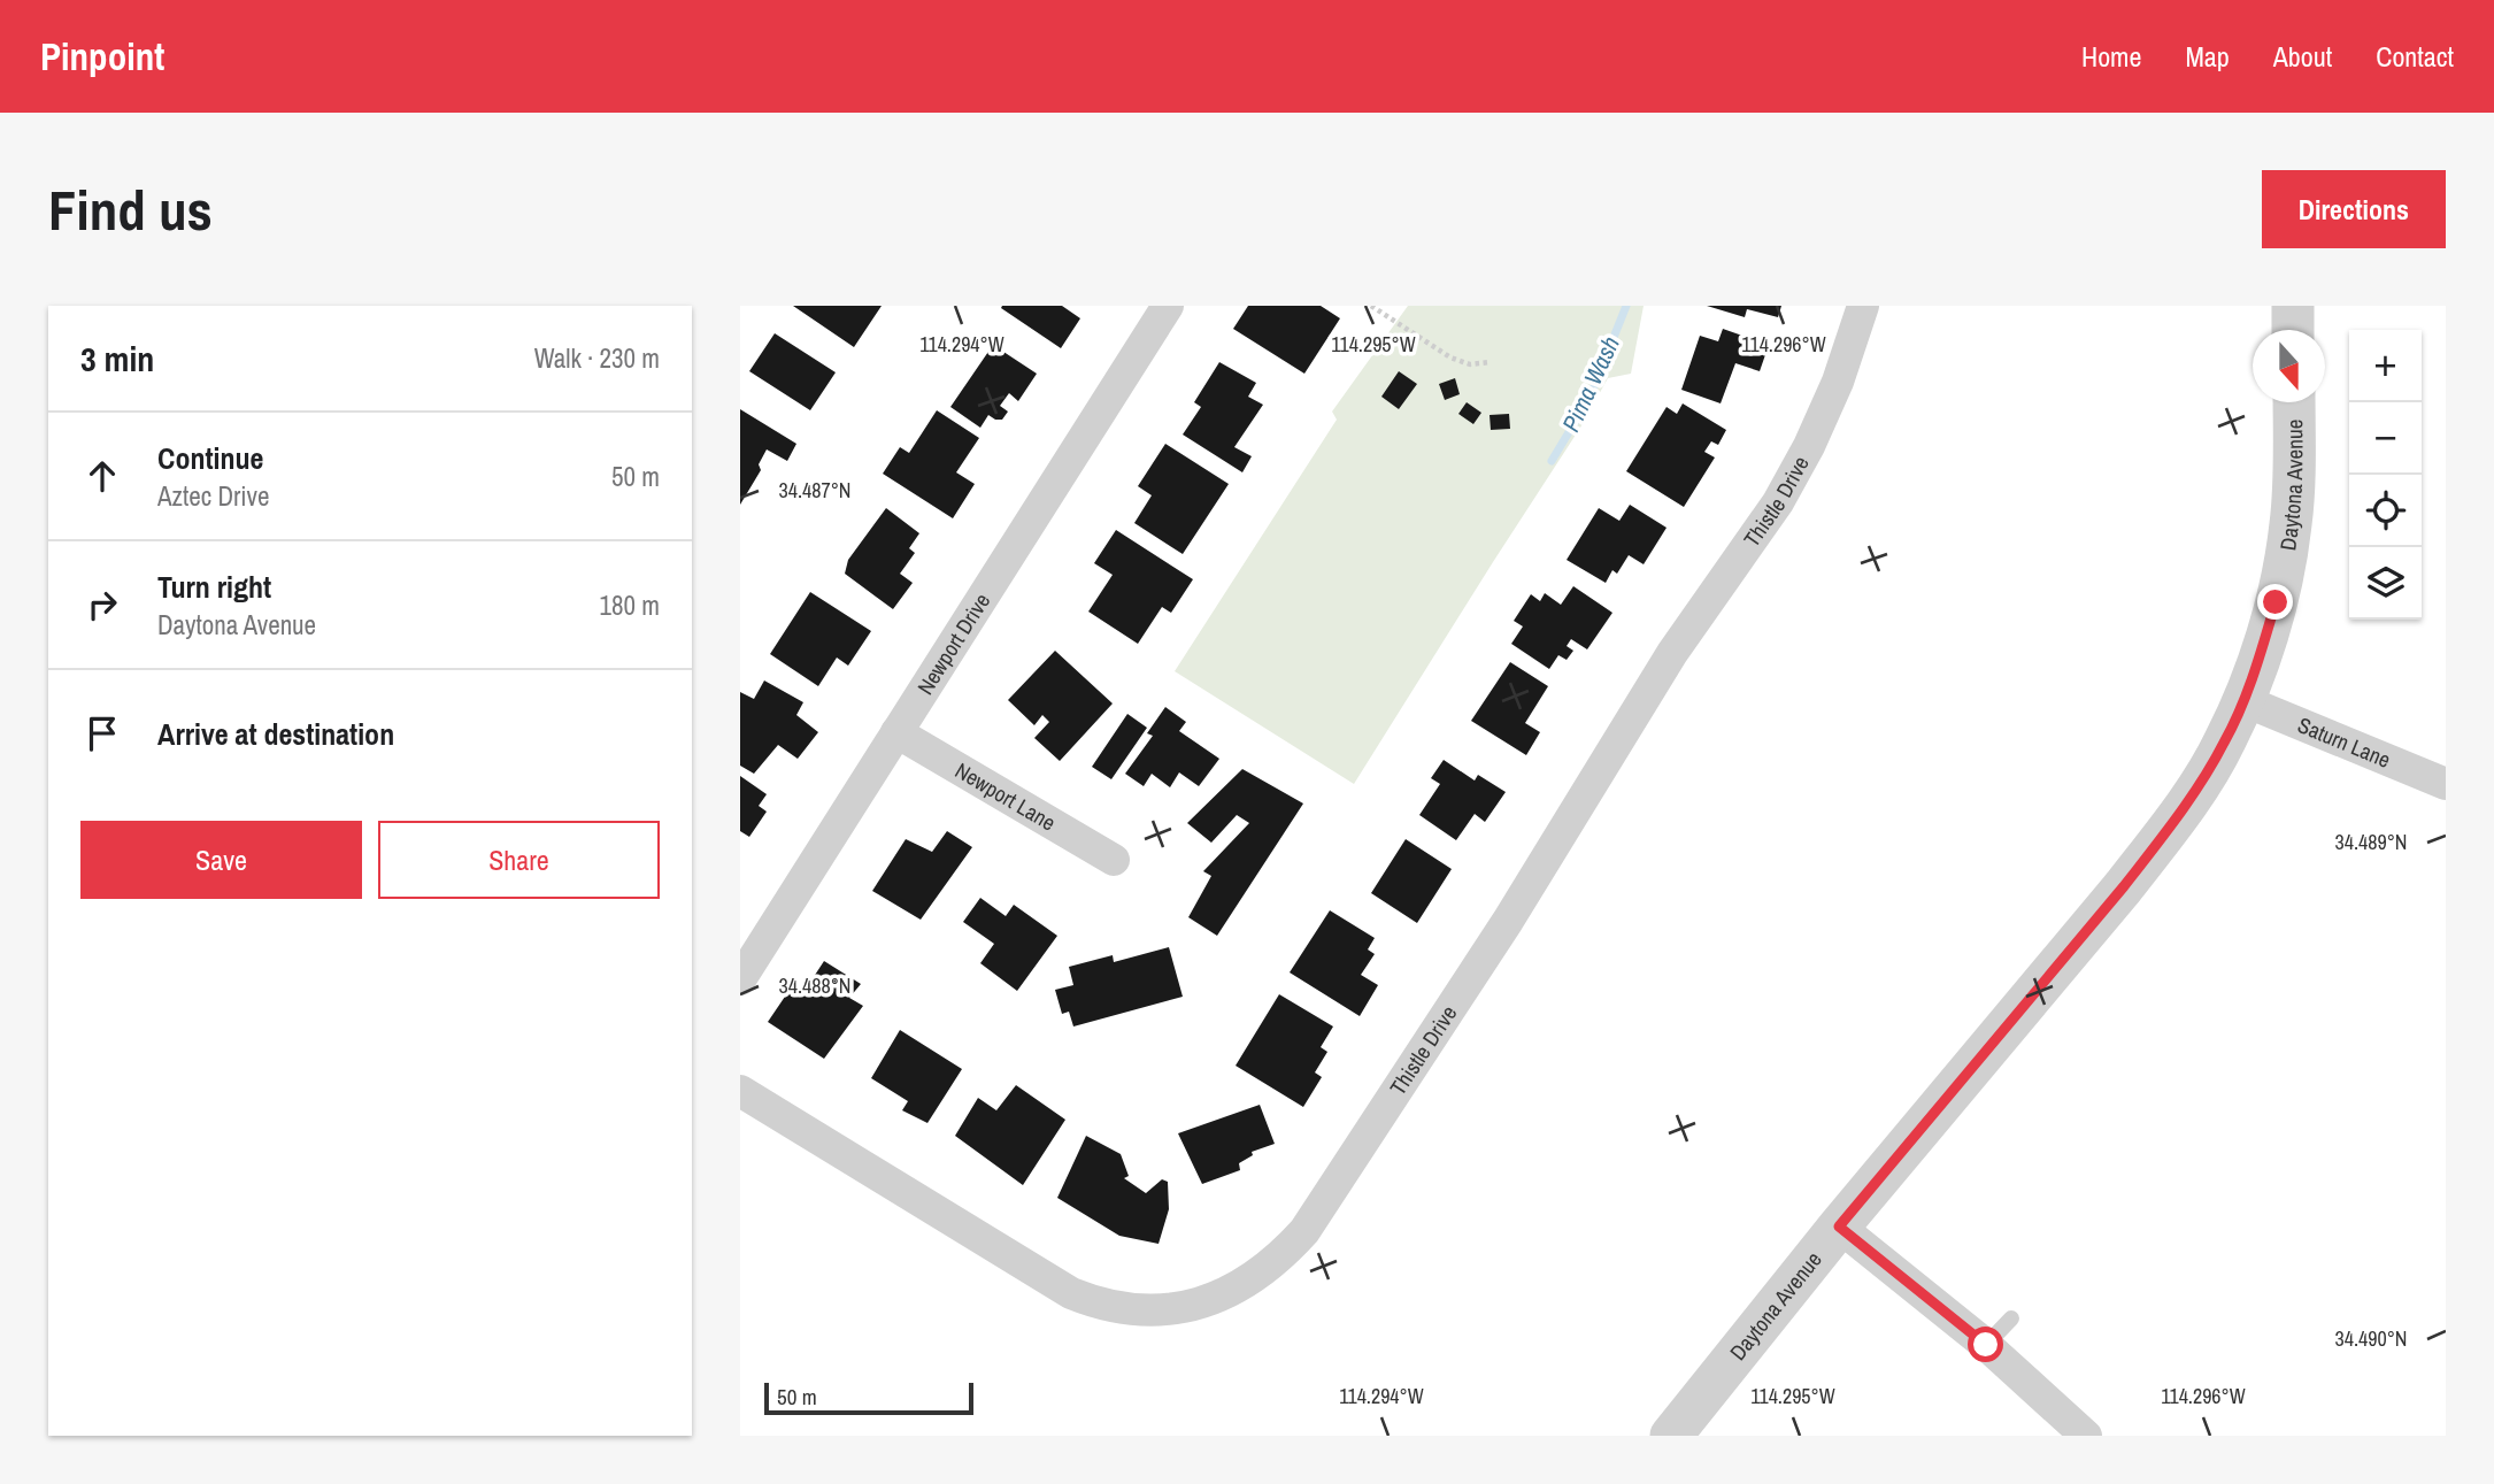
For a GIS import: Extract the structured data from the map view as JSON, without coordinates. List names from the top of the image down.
{
  "streets": {
    "street": [
      "Daytona Avenue",
      "Thistle Drive",
      "Newport Drive",
      "Saturn Lane",
      "Newport Lane"
    ]
  },
  "crossings": [
    ["Daytona Avenue", "Saturn Lane"],
    ["Newport Drive", "Newport Lane"]
  ],
  "water": ["Pima Wash"],
  "scale_bar": "50 m",
  "north": "bottom",
  "page": {
    "header": "Pinpoint",
    "nav": [
      "Home",
      "Map",
      "About",
      "Contact"
    ],
    "buttons": [
      "Directions",
      ["Save", "Share"]
    ],
    "title": "Find us",
    "heading": ["3 min", "Walk · 230 m"],
    "map_buttons": ["+", "−"],
    "list": [
      ["Continue", "Aztec Drive", "50 m"],
      ["Turn right", "Daytona Avenue", "180 m"],
      "Arrive at destination"
    ],
    "scale": "50 m"
  },
  "coordinates": [
    "114.294°W",
    "114.295°W",
    "114.296°W",
    "34.487°N",
    "34.489°N",
    "34.488°N",
    "34.490°N"
  ]
}
